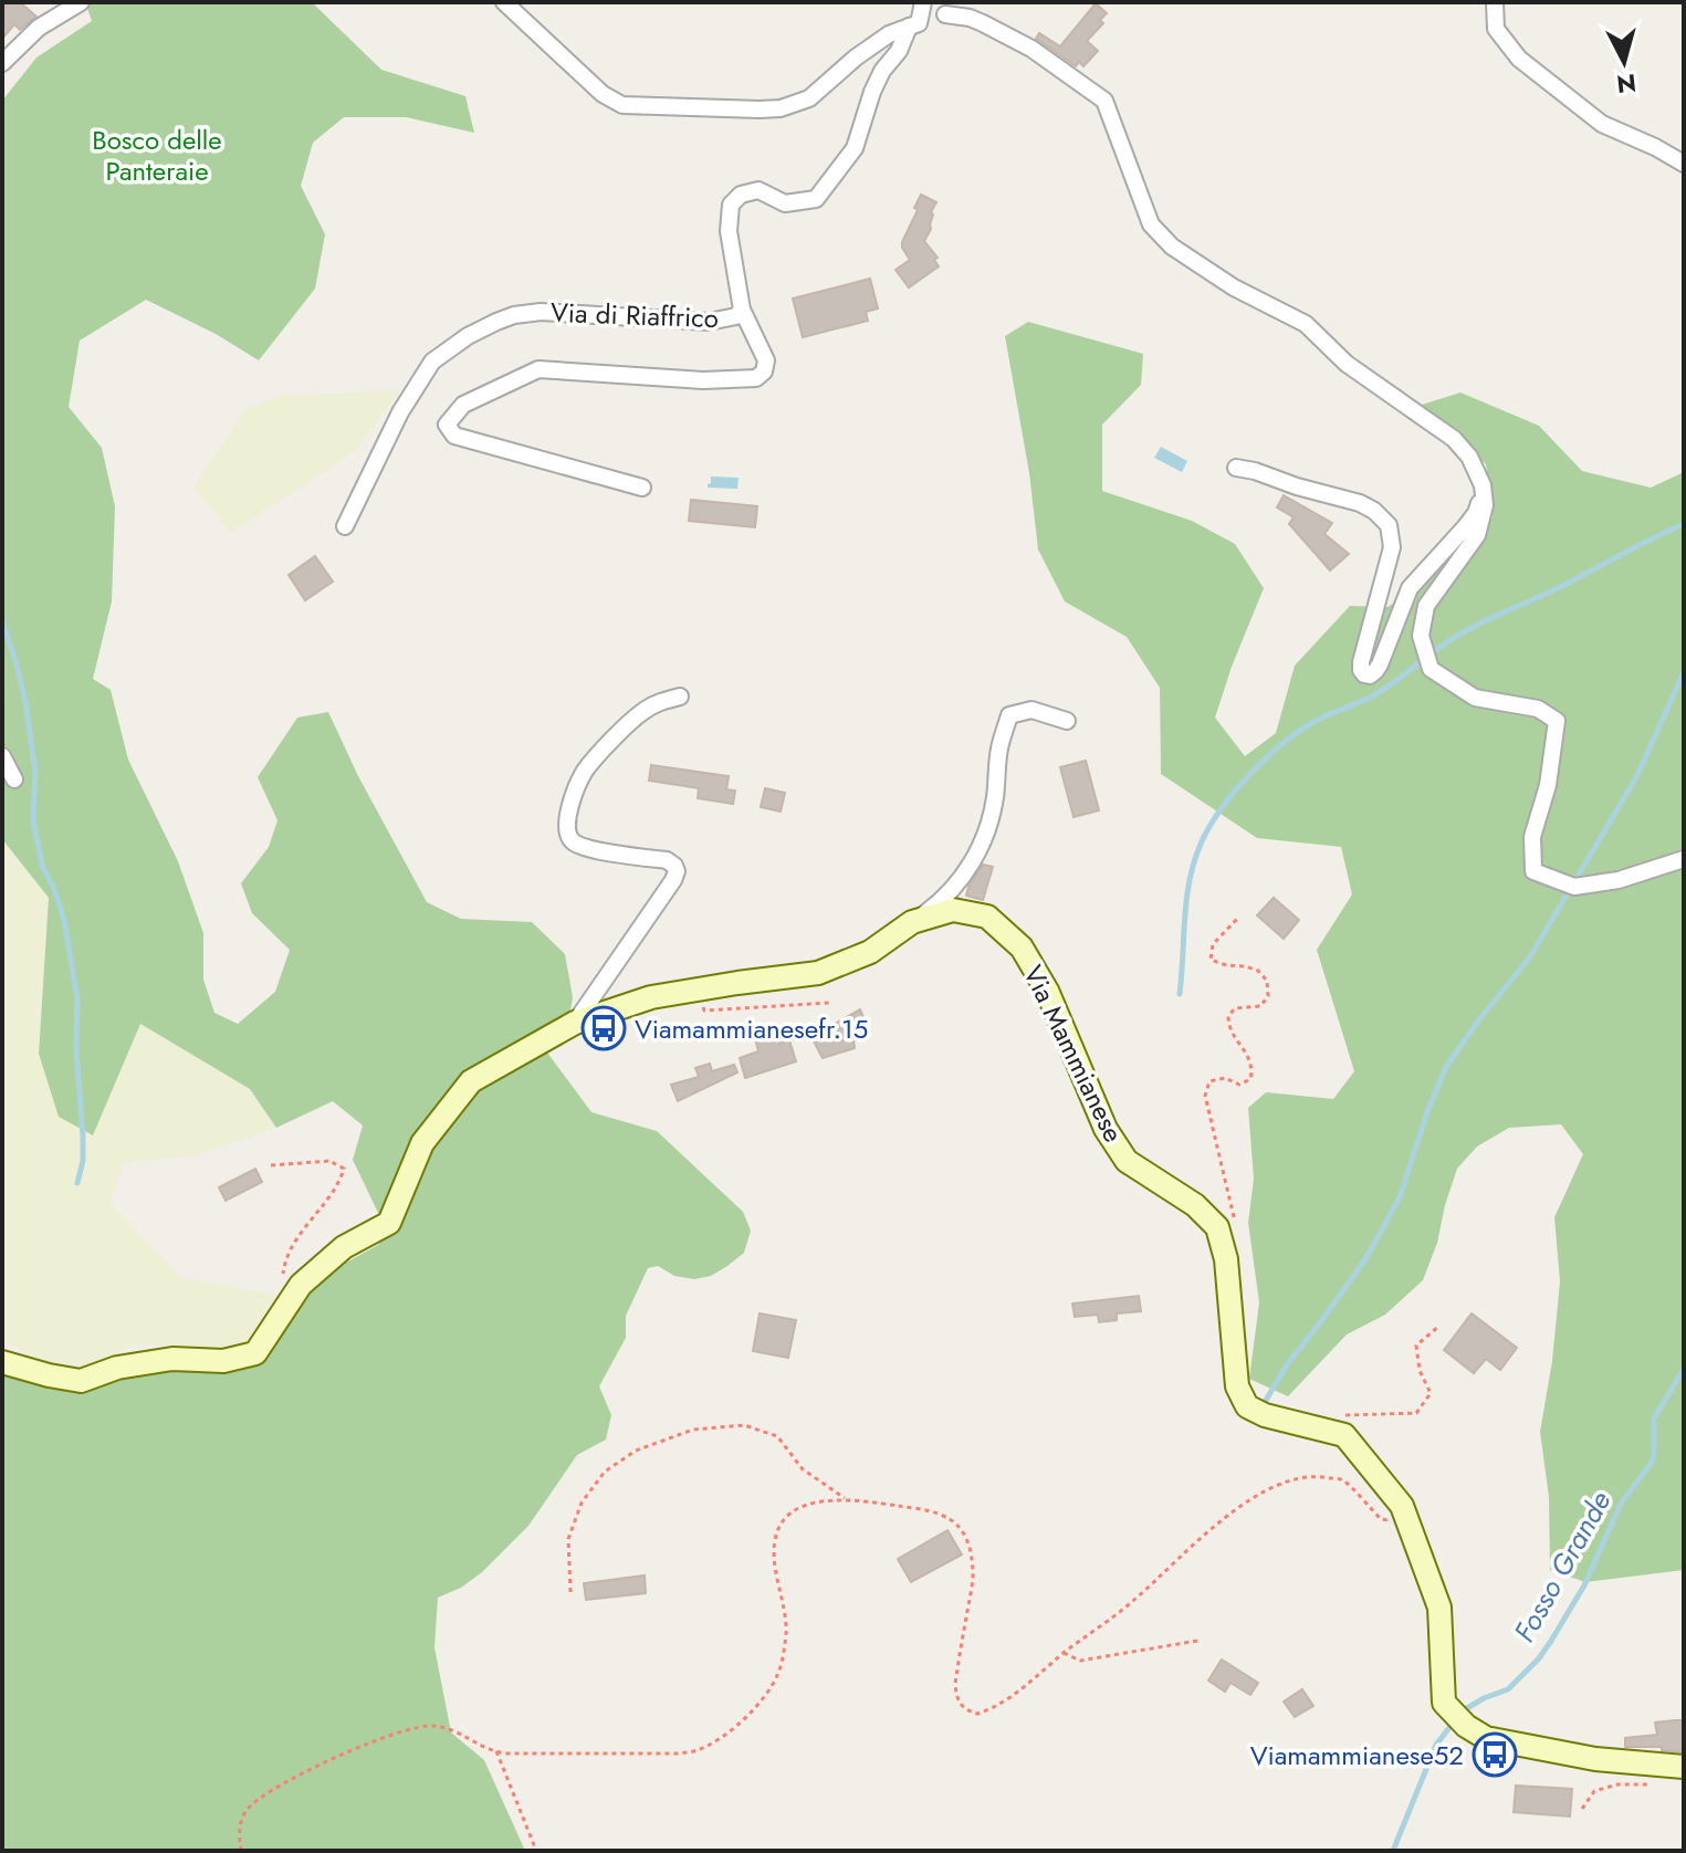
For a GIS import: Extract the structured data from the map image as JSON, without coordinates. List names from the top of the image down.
{
  "streets": {
    "main road": ["Via Mammianese"],
    "street": ["Via di Riaffrico"]
  },
  "water": ["Fosso Grande"],
  "parks": ["Bosco delle Panteraie"],
  "places": {
    "bus stop": ["Viamammianesefr.15", "Viamammianese52"]
  },
  "north": "bottom"
}
